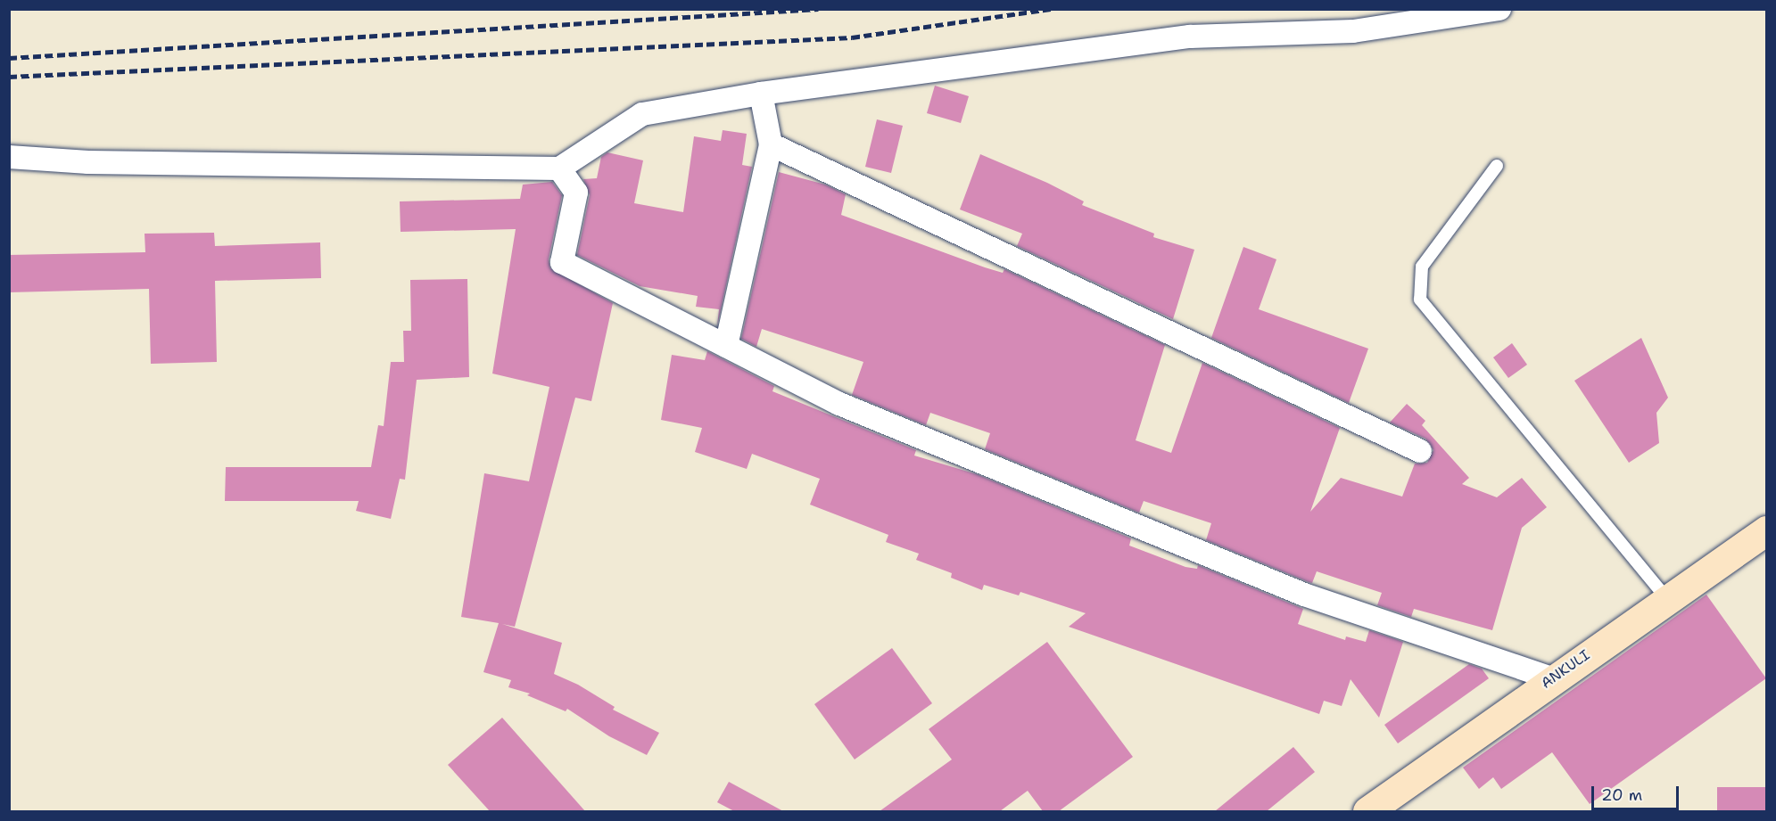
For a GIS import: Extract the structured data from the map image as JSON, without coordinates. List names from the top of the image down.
{
  "streets": {
    "main road": ["ANKULI"]
  },
  "scale_bar": "20 m"
}
